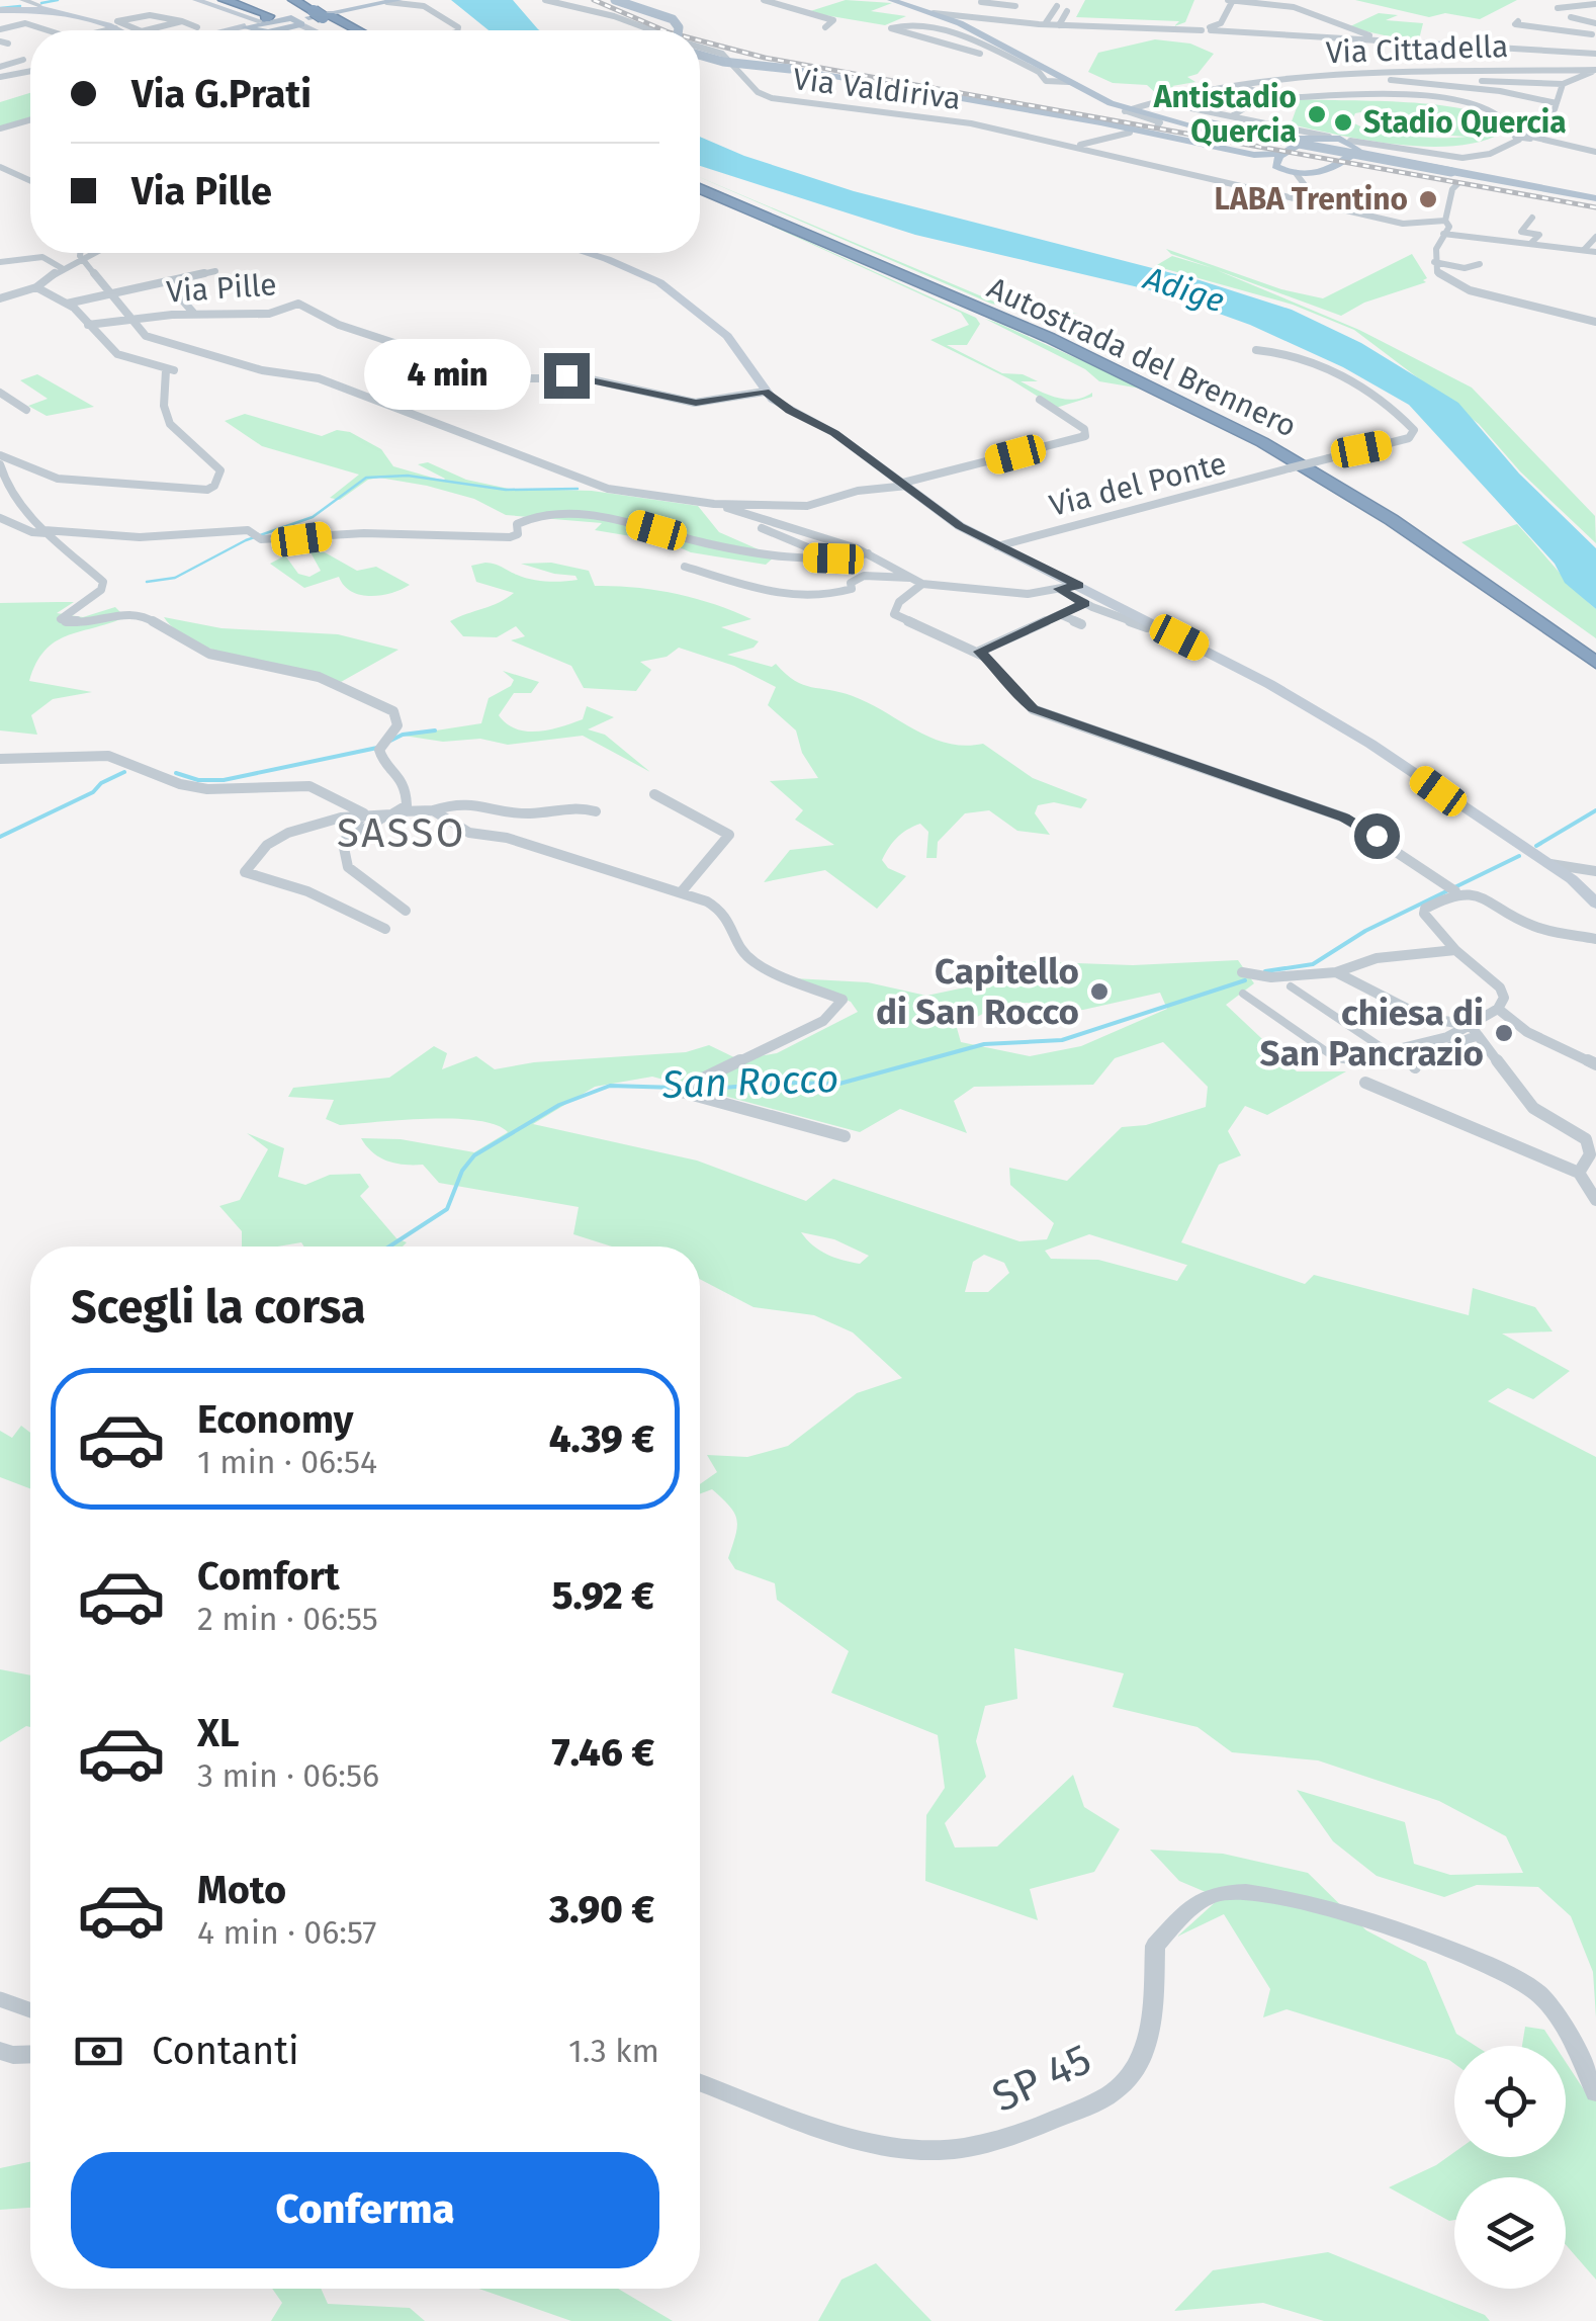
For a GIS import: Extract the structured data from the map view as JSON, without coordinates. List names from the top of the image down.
{
  "streets": {
    "highway": ["Autostrada del Brennero"],
    "street": [
      "Via Cittadella",
      "Via Valdiriva",
      "Via Pille",
      "Via del Ponte",
      "SP 45"
    ]
  },
  "districts": ["SASSO"],
  "water": ["Adige", "San Rocco"],
  "places": [
    "Antistadio Quercia",
    "Stadio Quercia",
    "LABA Trentino",
    "Capitello di San Rocco",
    "chiesa di San Pancrazio"
  ],
  "page": {
    "banner": ["Via G.Prati", "Via Pille"],
    "bubble": "4 min",
    "heading": "Scegli la corsa",
    "list": [
      {
        "name": "Economy",
        "note": "1 min · 06:54",
        "value": "4.39 €"
      },
      {
        "name": "Comfort",
        "note": "2 min · 06:55",
        "value": "5.92 €"
      },
      {
        "name": "XL",
        "note": "3 min · 06:56",
        "value": "7.46 €"
      },
      {
        "name": "Moto",
        "note": "4 min · 06:57",
        "value": "3.90 €"
      }
    ],
    "pay": ["Contanti", "1.3 km"],
    "buttons": "Conferma"
  }
}
